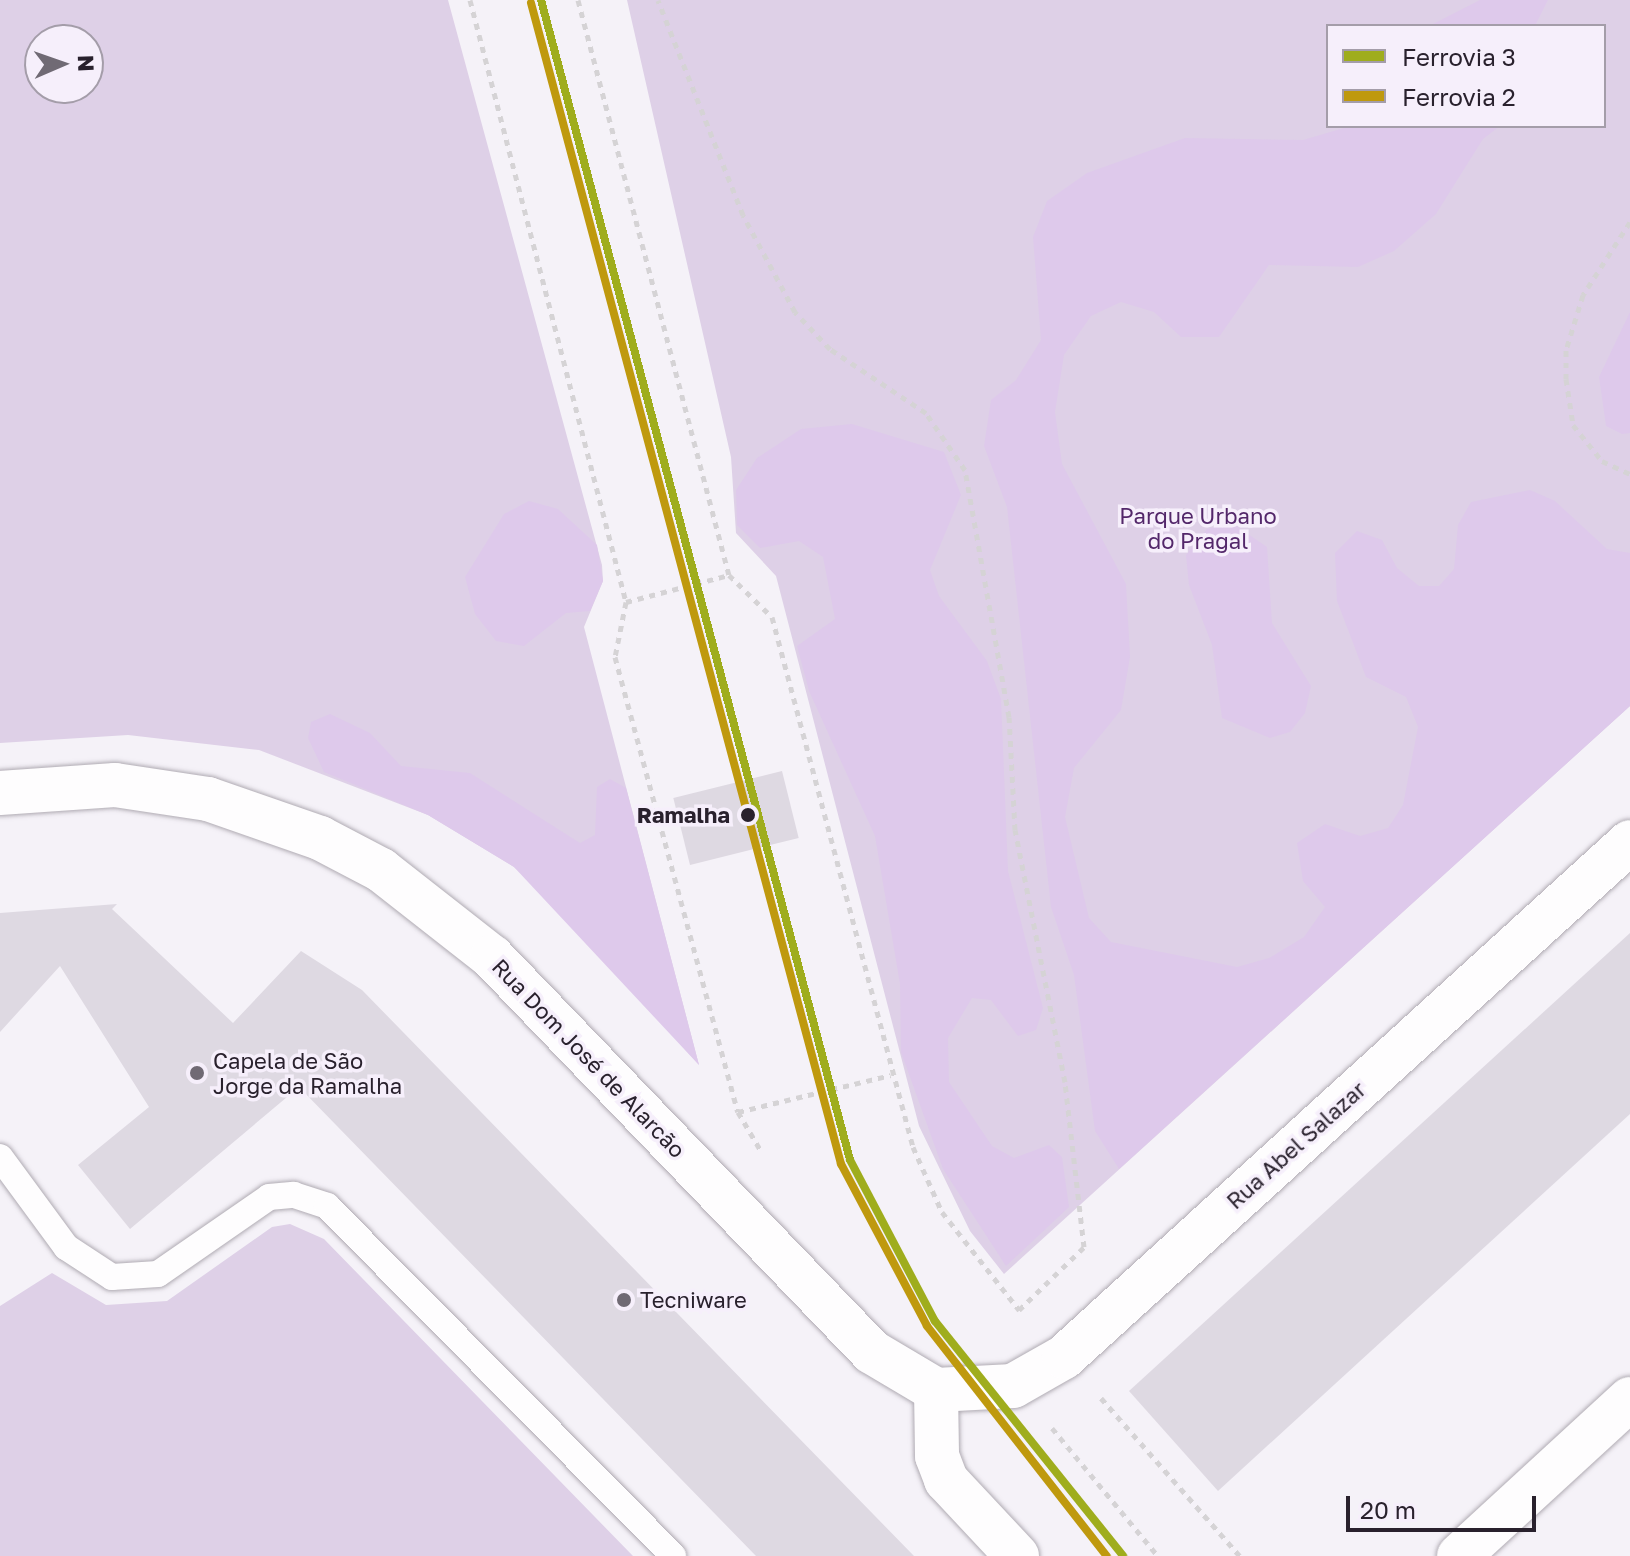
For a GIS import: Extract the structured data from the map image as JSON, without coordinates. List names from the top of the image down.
{
  "streets": {
    "street": ["Rua Dom José de Alarcão", "Rua Abel Salazar"]
  },
  "crossings": [
    ["Rua Dom José de Alarcão", "Rua Abel Salazar"]
  ],
  "parks": ["Parque Urbano do Pragal"],
  "places": ["Ramalha", "Capela de São Jorge da Ramalha", "Tecniware"],
  "lines": ["rail line 3", "rail line 2"],
  "legend": ["Ferrovia 3", "Ferrovia 2"],
  "scale_bar": "20 m",
  "north": "right"
}
